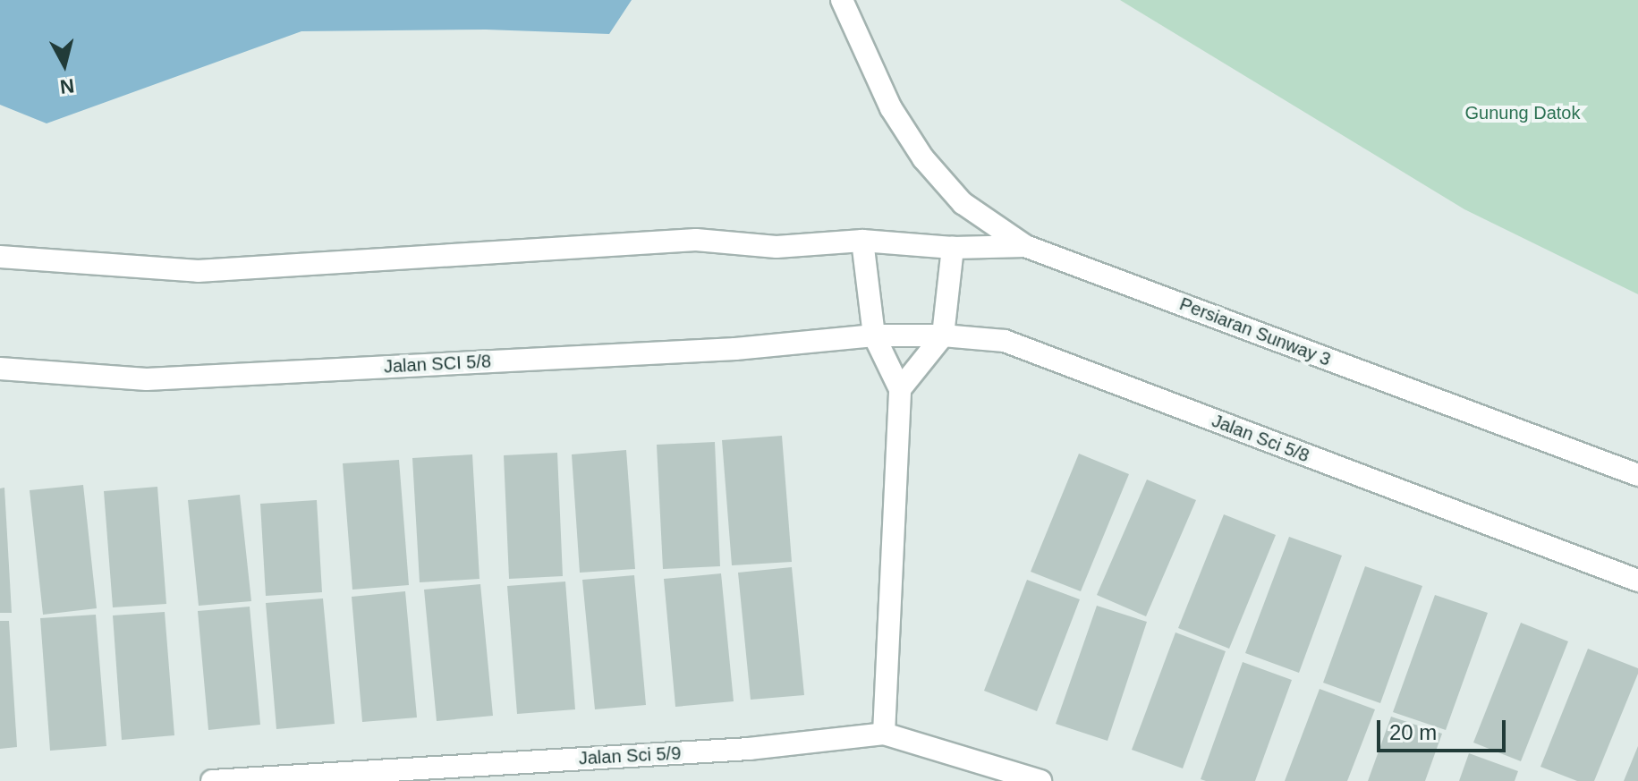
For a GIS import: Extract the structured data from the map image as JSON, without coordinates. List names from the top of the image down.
{
  "streets": {
    "street": [
      "Persiaran Sunway 3",
      "Jalan SCI 5/8",
      "Jalan Sci 5/8",
      "Jalan Sci 5/9"
    ]
  },
  "crossings": [
    ["Jalan SCI 5/8", "Jalan Sci 5/8"]
  ],
  "parks": ["Gunung Datok"],
  "scale_bar": "20 m",
  "north": "bottom"
}
